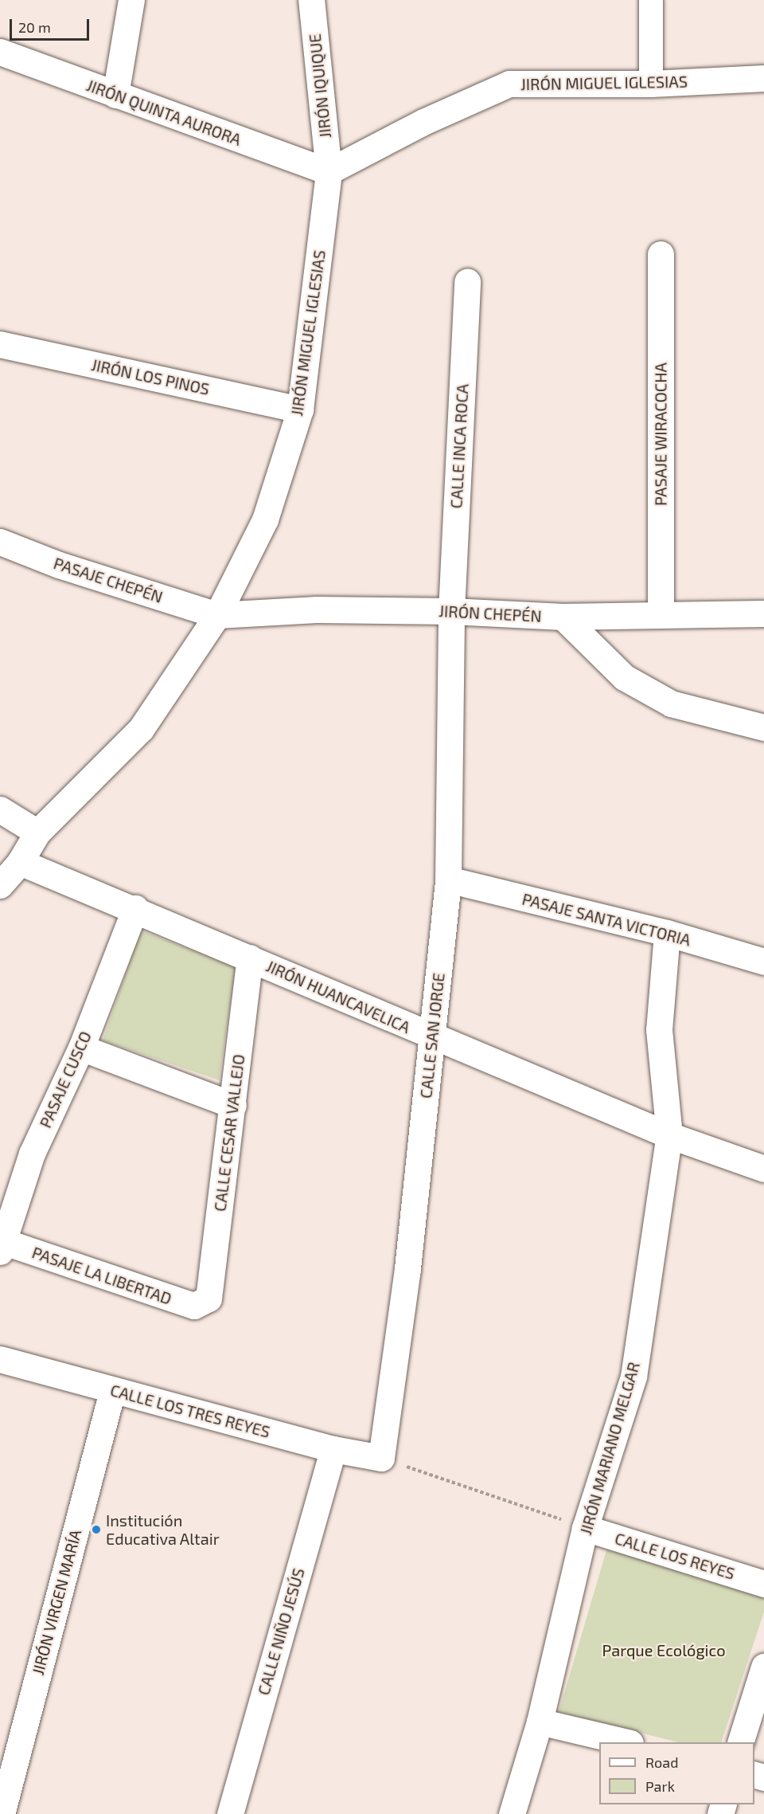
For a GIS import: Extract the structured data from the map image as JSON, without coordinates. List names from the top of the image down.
{
  "streets": {
    "street": [
      "JIRÓN MIGUEL IGLESIAS",
      "JIRÓN IQUIQUE",
      "JIRÓN QUINTA AURORA",
      "JIRÓN LOS PINOS",
      "PASAJE WIRACOCHA",
      "CALLE INCA ROCA",
      "PASAJE CHEPÉN",
      "JIRÓN CHEPÉN",
      "PASAJE SANTA VICTORIA",
      "JIRÓN HUANCAVELICA",
      "CALLE SAN JORGE",
      "PASAJE CUSCO",
      "CALLE CESAR VALLEJO",
      "PASAJE LA LIBERTAD",
      "CALLE LOS TRES REYES",
      "JIRÓN MARIANO MELGAR",
      "CALLE LOS REYES",
      "JIRÓN VIRGEN MARÍA",
      "CALLE NIÑO JESÚS"
    ]
  },
  "crossings": [
    ["JIRÓN MIGUEL IGLESIAS", "JIRÓN IQUIQUE"],
    ["JIRÓN MIGUEL IGLESIAS", "JIRÓN QUINTA AURORA"],
    ["JIRÓN MIGUEL IGLESIAS", "JIRÓN LOS PINOS"],
    ["JIRÓN MIGUEL IGLESIAS", "PASAJE CHEPÉN"],
    ["JIRÓN MIGUEL IGLESIAS", "JIRÓN CHEPÉN"],
    ["JIRÓN MIGUEL IGLESIAS", "JIRÓN HUANCAVELICA"],
    ["JIRÓN IQUIQUE", "JIRÓN QUINTA AURORA"],
    ["PASAJE WIRACOCHA", "JIRÓN CHEPÉN"],
    ["CALLE INCA ROCA", "JIRÓN CHEPÉN"],
    ["CALLE INCA ROCA", "CALLE SAN JORGE"],
    ["PASAJE CHEPÉN", "JIRÓN CHEPÉN"],
    ["JIRÓN CHEPÉN", "CALLE SAN JORGE"],
    ["PASAJE SANTA VICTORIA", "CALLE SAN JORGE"],
    ["PASAJE SANTA VICTORIA", "JIRÓN MARIANO MELGAR"],
    ["JIRÓN HUANCAVELICA", "CALLE SAN JORGE"],
    ["JIRÓN HUANCAVELICA", "PASAJE CUSCO"],
    ["JIRÓN HUANCAVELICA", "CALLE CESAR VALLEJO"],
    ["JIRÓN HUANCAVELICA", "JIRÓN MARIANO MELGAR"],
    ["CALLE SAN JORGE", "CALLE LOS TRES REYES"],
    ["PASAJE CUSCO", "PASAJE LA LIBERTAD"],
    ["CALLE CESAR VALLEJO", "PASAJE LA LIBERTAD"],
    ["CALLE LOS TRES REYES", "JIRÓN VIRGEN MARÍA"],
    ["CALLE LOS TRES REYES", "CALLE NIÑO JESÚS"],
    ["JIRÓN MARIANO MELGAR", "CALLE LOS REYES"]
  ],
  "parks": ["Parque Ecológico"],
  "places": ["Institución Educativa Altair"],
  "legend": ["Road", "Park"],
  "scale_bar": "20 m"
}
